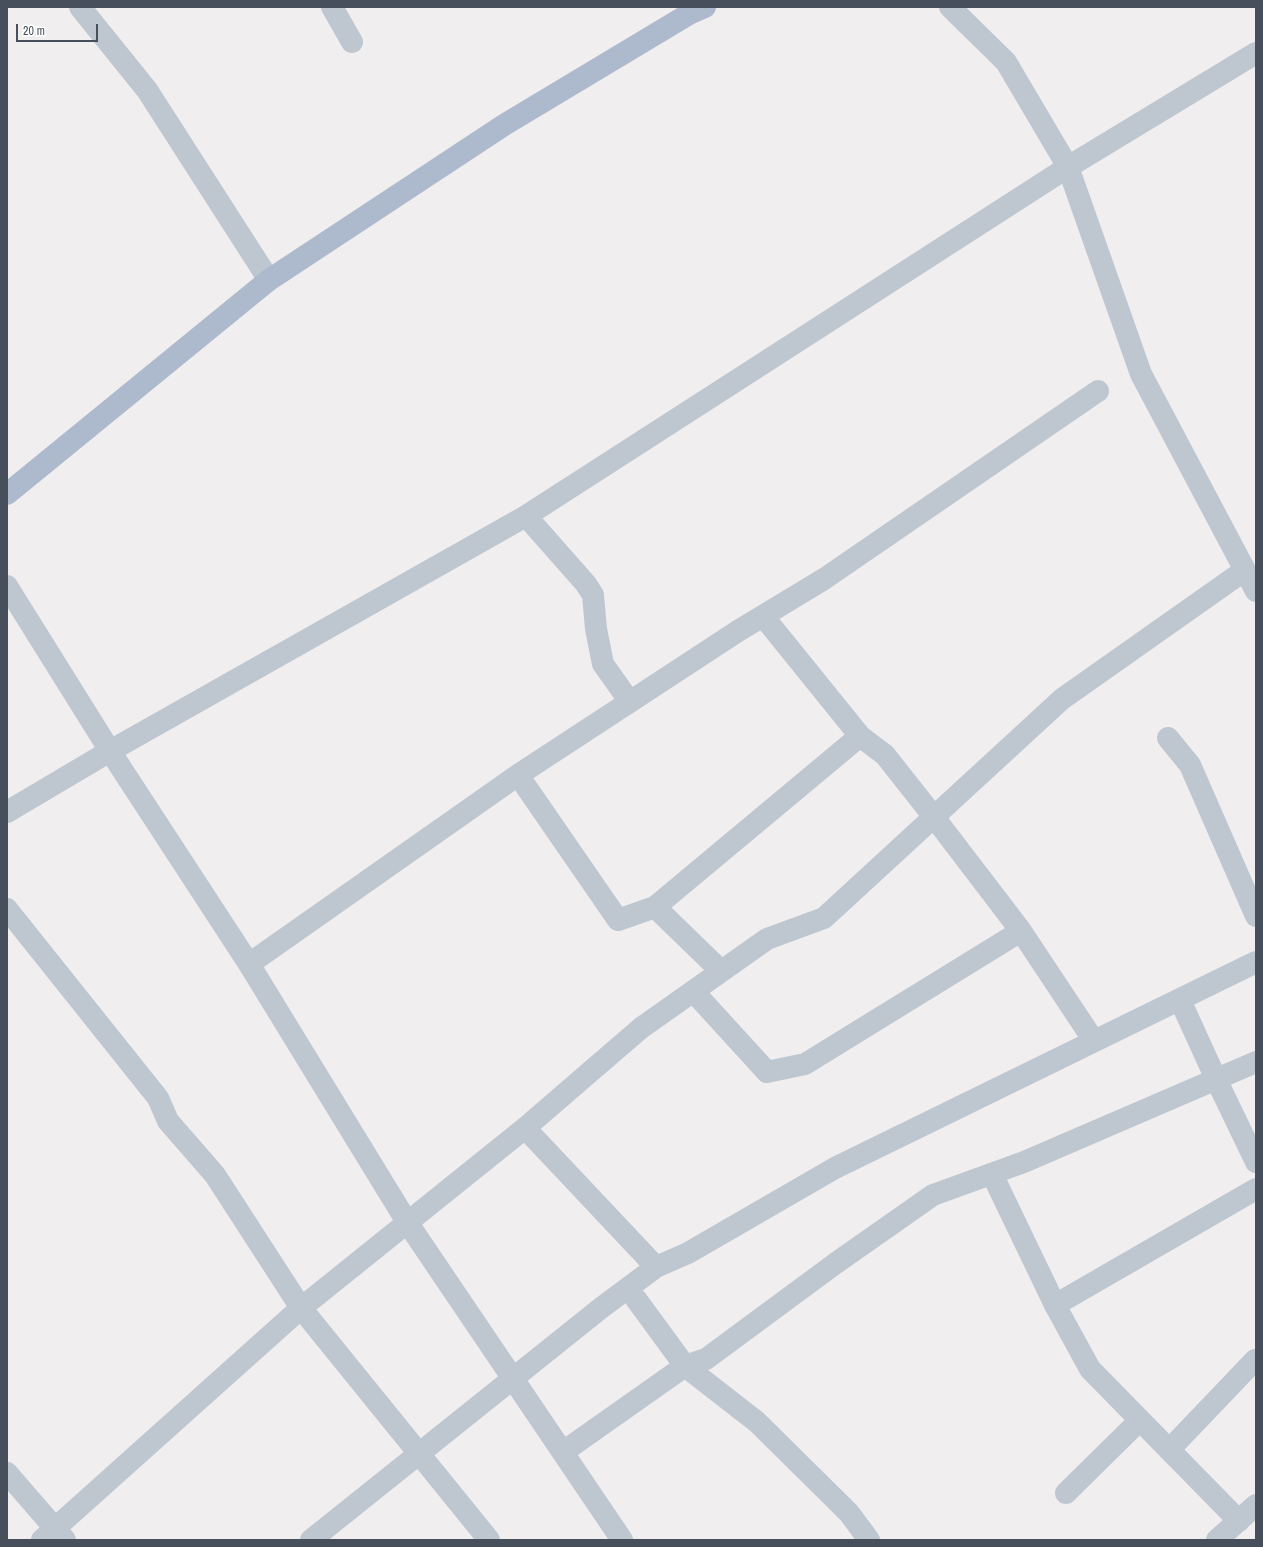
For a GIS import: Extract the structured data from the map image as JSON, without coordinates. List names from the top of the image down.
{
  "scale_bar": "20 m"
}
